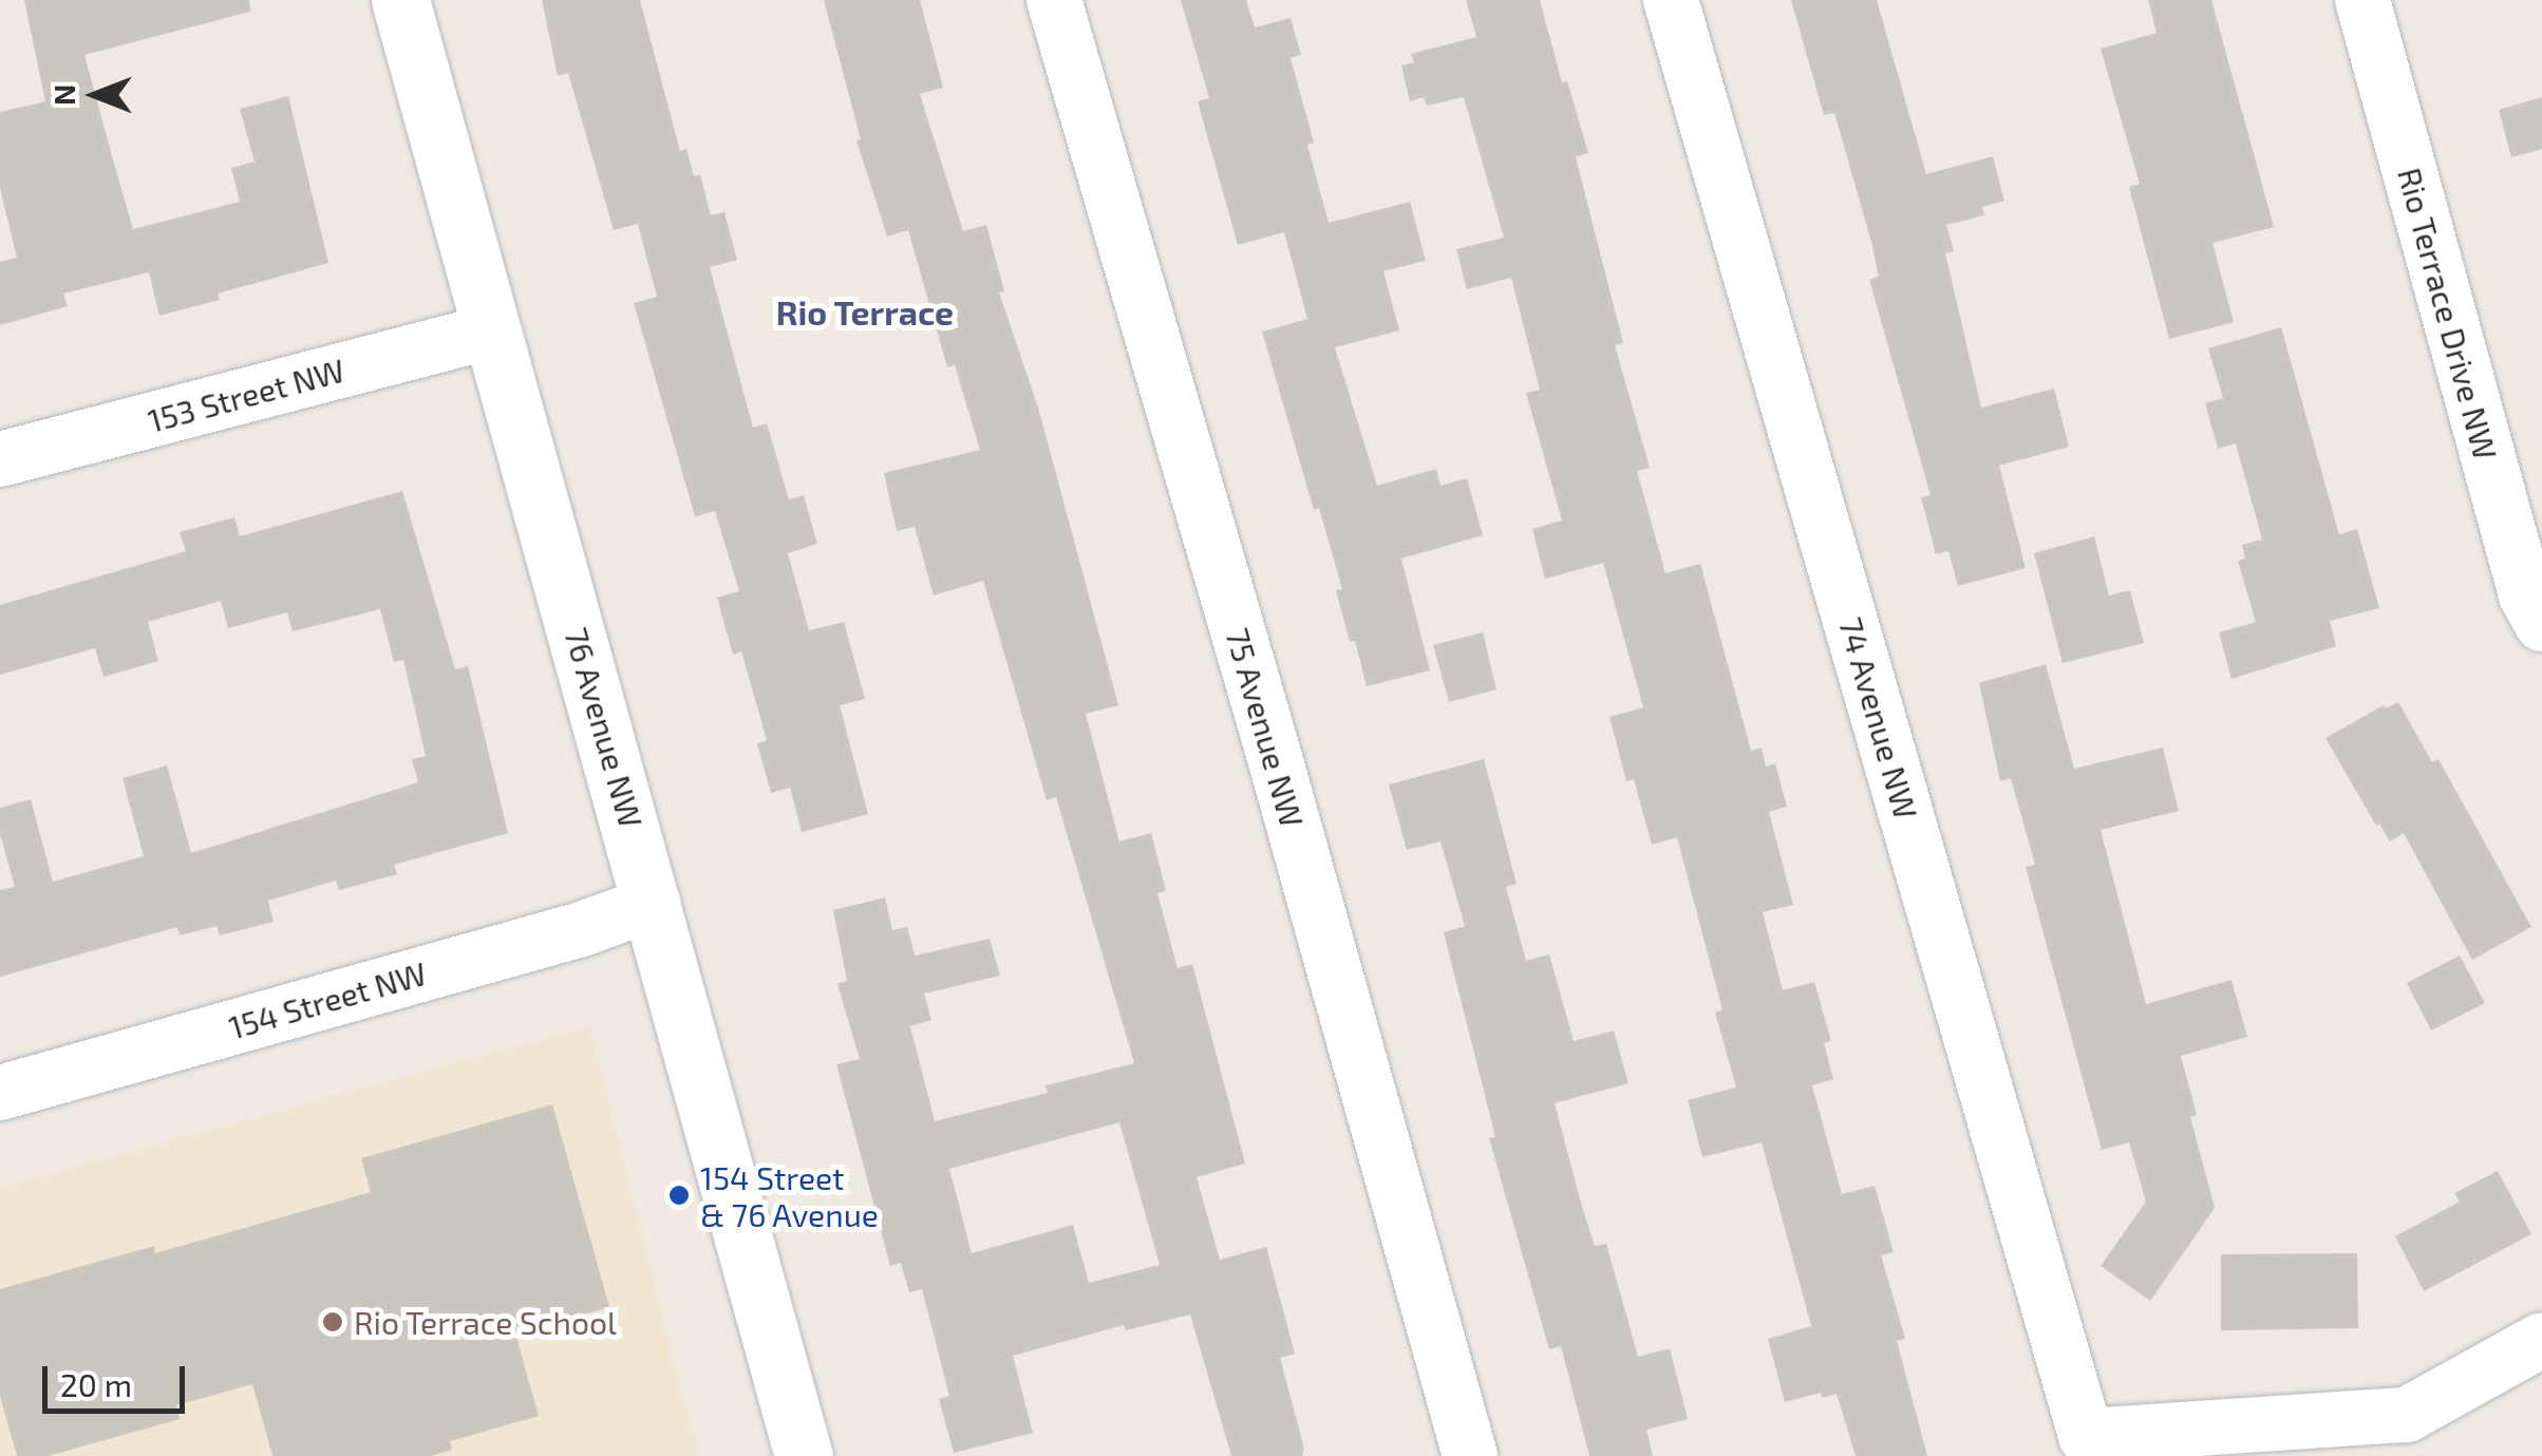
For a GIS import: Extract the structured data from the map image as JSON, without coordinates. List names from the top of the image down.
{
  "streets": {
    "street": [
      "Rio Terrace Drive NW",
      "153 Street NW",
      "74 Avenue NW",
      "76 Avenue NW",
      "75 Avenue NW",
      "154 Street NW"
    ]
  },
  "crossings": [
    ["153 Street NW", "76 Avenue NW"],
    ["76 Avenue NW", "154 Street NW"]
  ],
  "districts": ["Rio Terrace"],
  "places": ["154 Street & 76 Avenue", "Rio Terrace School"],
  "scale_bar": "20 m",
  "north": "left"
}
